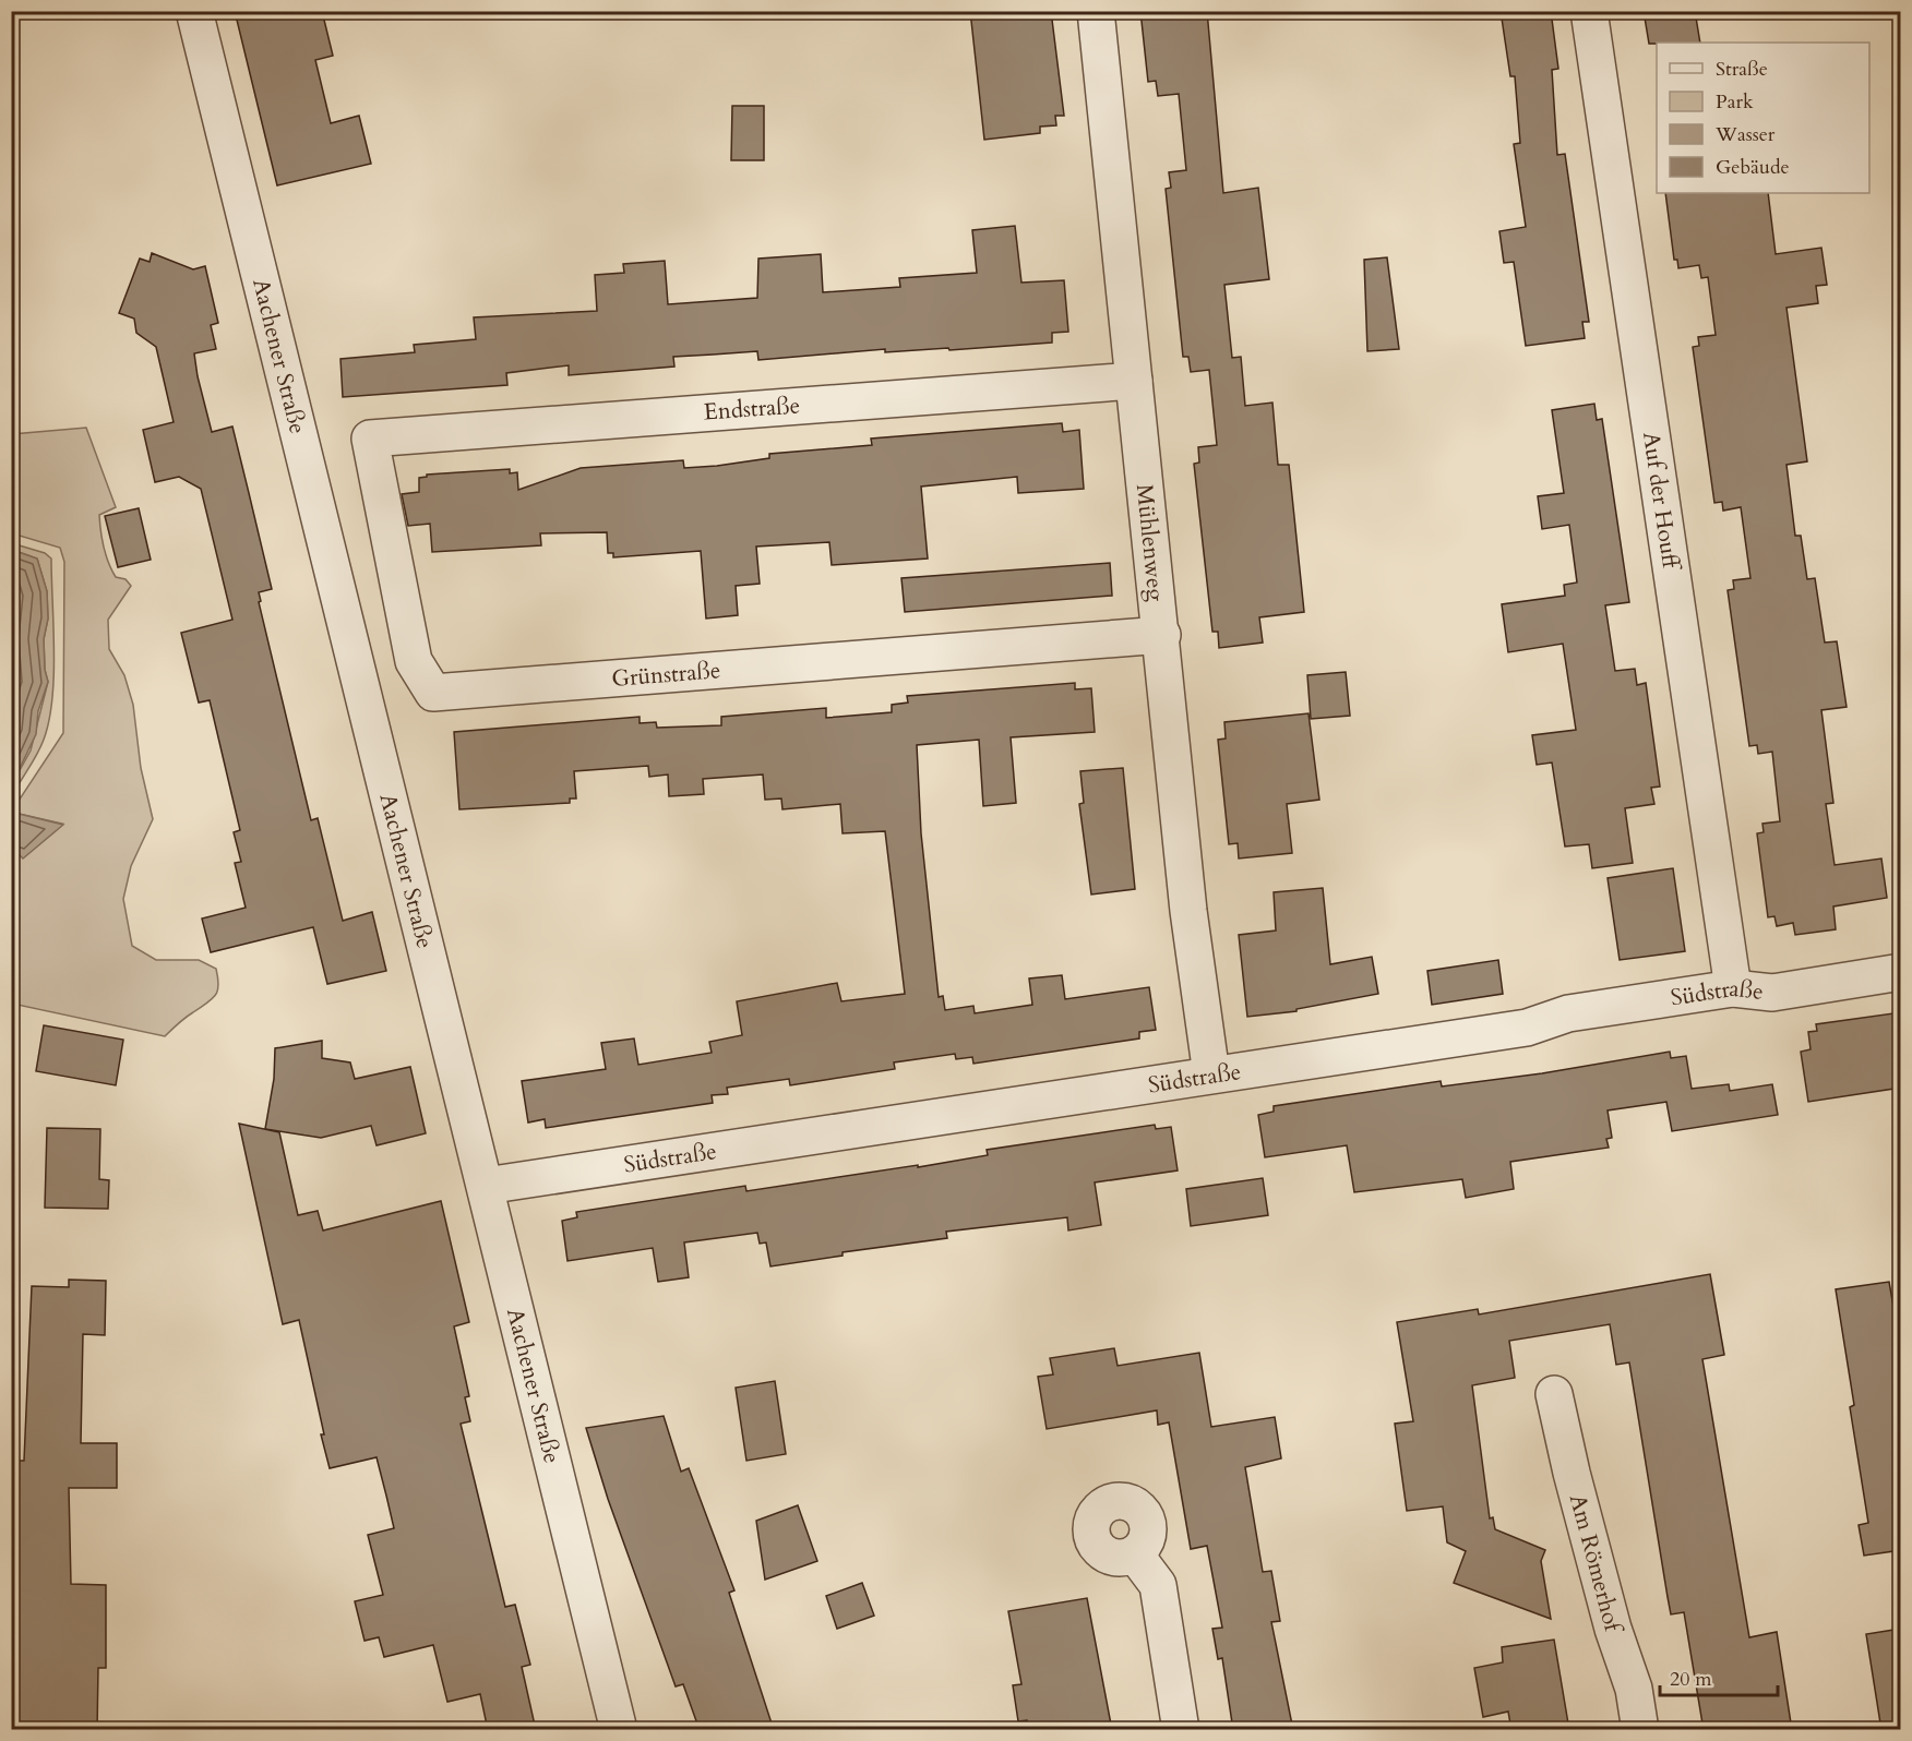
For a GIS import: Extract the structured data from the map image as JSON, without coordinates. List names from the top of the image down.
{
  "streets": {
    "street": [
      "Aachener Straße",
      "Endstraße",
      "Auf der Houff",
      "Mühlenweg",
      "Grünstraße",
      "Südstraße",
      "Am Römerhof"
    ]
  },
  "crossings": [
    ["Aachener Straße", "Südstraße"],
    ["Endstraße", "Mühlenweg"],
    ["Endstraße", "Grünstraße"],
    ["Auf der Houff", "Südstraße"],
    ["Mühlenweg", "Grünstraße"],
    ["Mühlenweg", "Südstraße"]
  ],
  "legend": [
    "Straße",
    "Park",
    "Wasser",
    "Gebäude"
  ],
  "scale_bar": "20 m"
}
